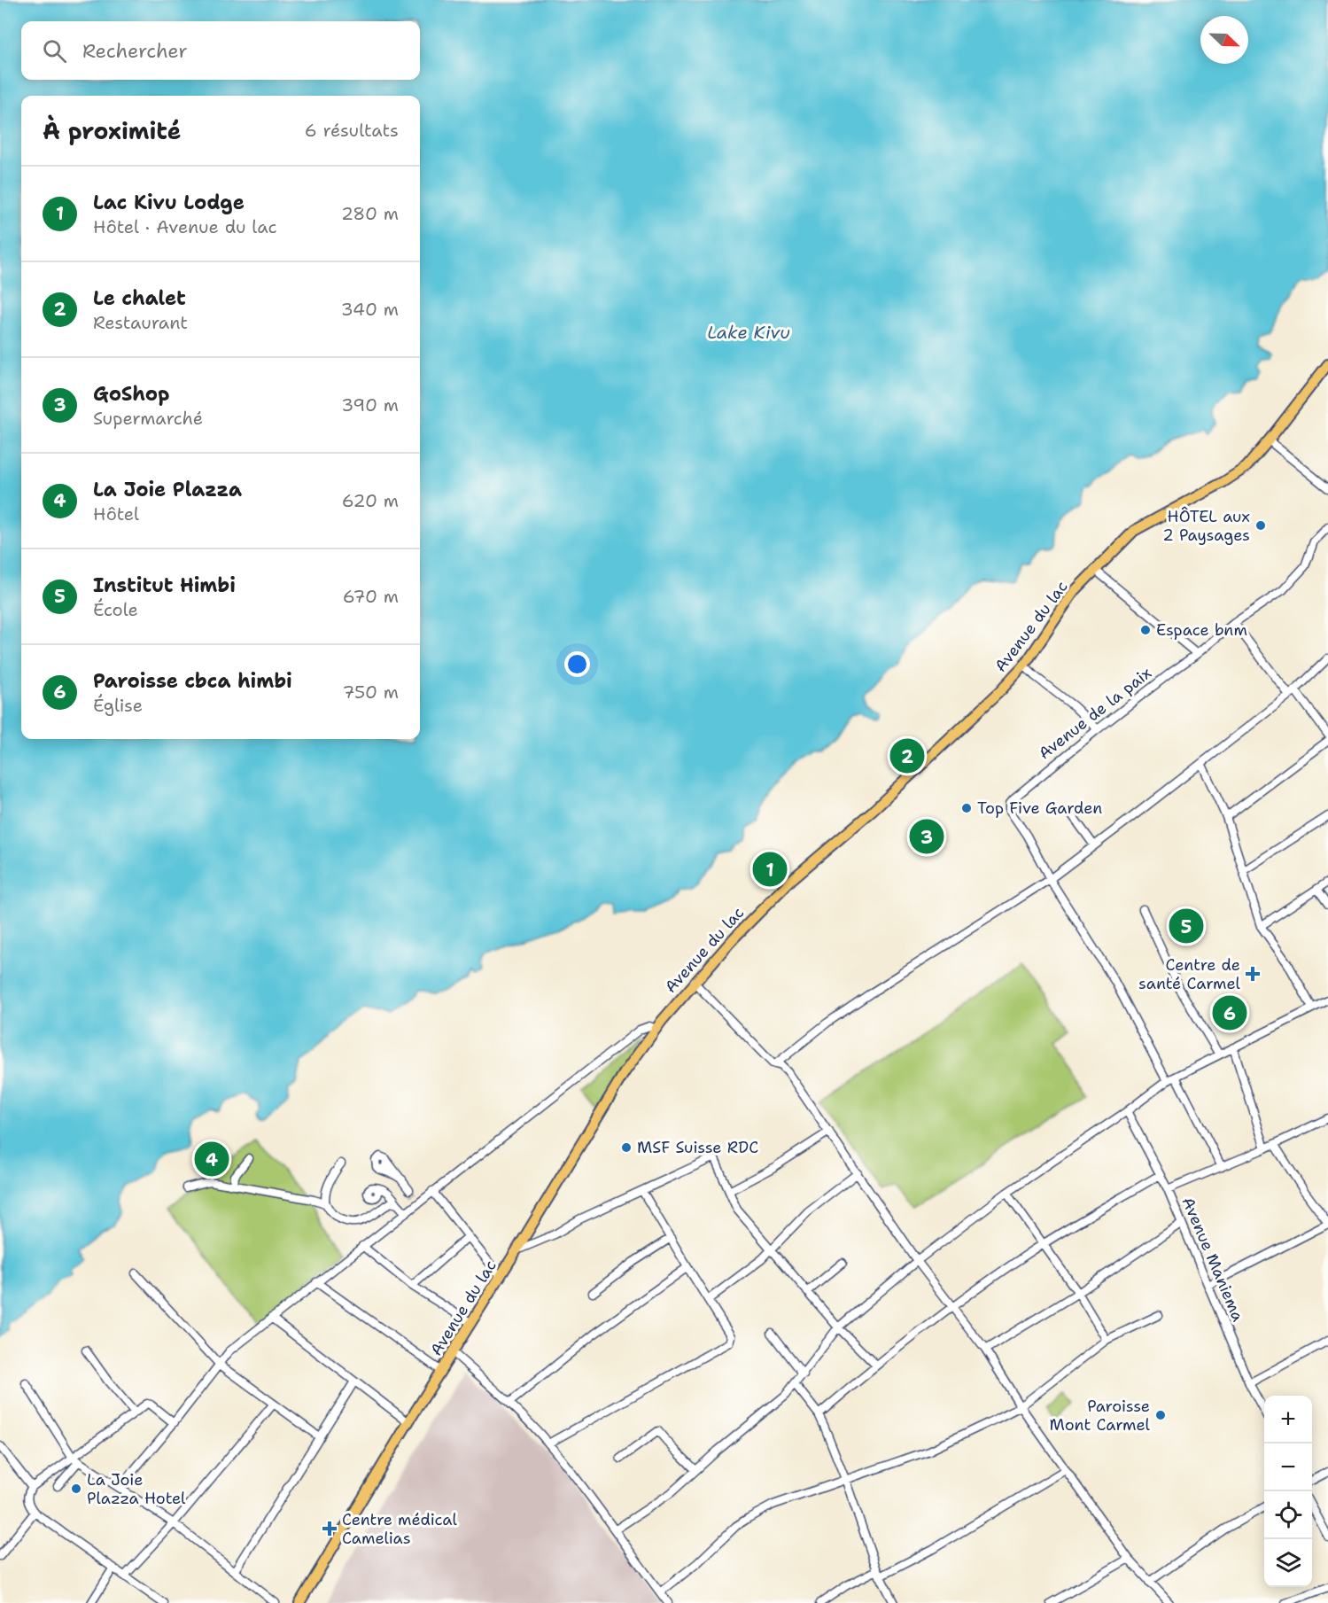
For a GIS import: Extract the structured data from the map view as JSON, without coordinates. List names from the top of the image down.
{
  "streets": {
    "main road": ["Avenue du lac"],
    "street": ["Avenue de la paix", "Avenue Maniema"]
  },
  "water": ["Lake Kivu"],
  "places": {
    "other": [
      "HÔTEL aux 2 Paysages",
      "Espace bnm",
      "Top Five Garden",
      "MSF Suisse RDC",
      "Paroisse Mont Carmel",
      "La Joie Plazza Hotel"
    ],
    "health": ["Centre de santé Carmel", "Centre médical Camelias"]
  },
  "north": "bottom right",
  "page": {
    "search": "Rechercher",
    "heading": ["À proximité", "6 résultats"],
    "list": [
      {
        "mark": "1",
        "name": "Lac Kivu Lodge",
        "note": "Hôtel · Avenue du lac",
        "value": "280 m"
      },
      {
        "mark": "2",
        "name": "Le chalet",
        "note": "Restaurant",
        "value": "340 m"
      },
      {
        "mark": "3",
        "name": "GoShop",
        "note": "Supermarché",
        "value": "390 m"
      },
      {
        "mark": "4",
        "name": "La Joie Plazza",
        "note": "Hôtel",
        "value": "620 m"
      },
      {
        "mark": "5",
        "name": "Institut Himbi",
        "note": "École",
        "value": "670 m"
      },
      {
        "mark": "6",
        "name": "Paroisse cbca himbi",
        "note": "Église",
        "value": "750 m"
      }
    ],
    "pins": [
      "2",
      "3",
      "1",
      "5",
      "6",
      "4"
    ],
    "map_buttons": ["+", "−"]
  }
}
